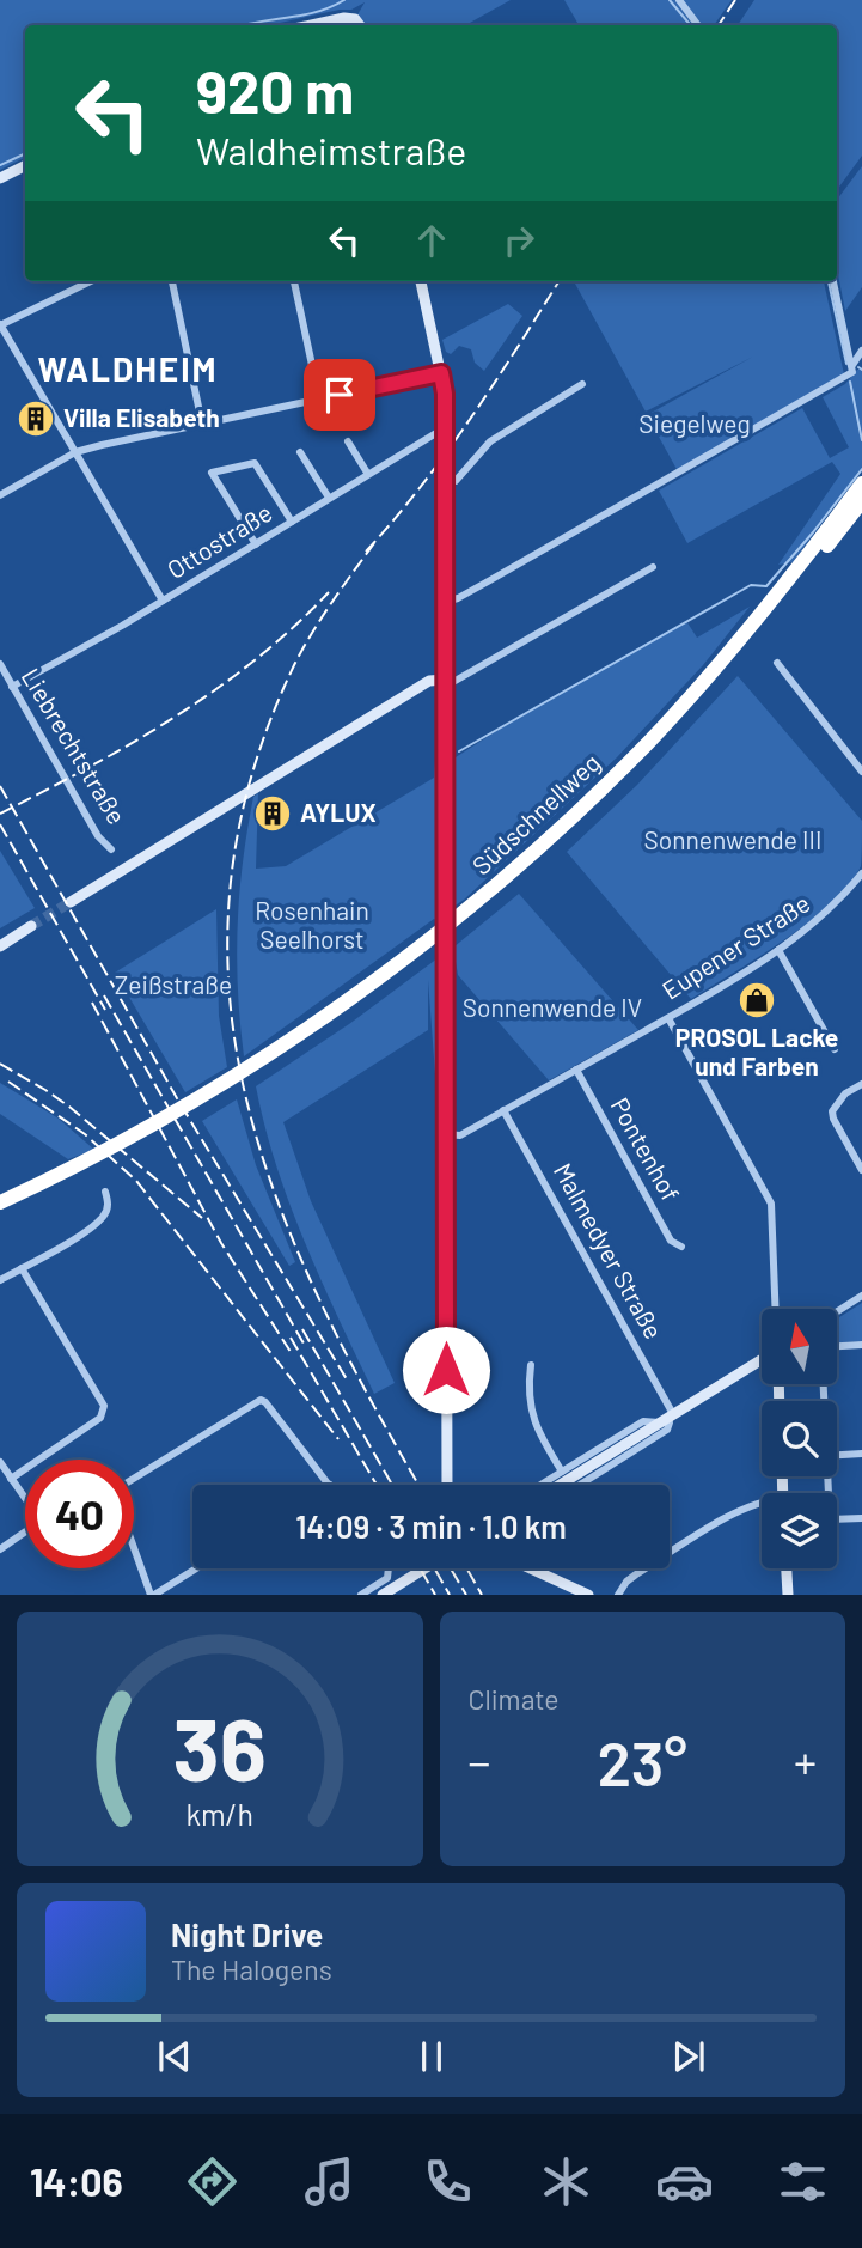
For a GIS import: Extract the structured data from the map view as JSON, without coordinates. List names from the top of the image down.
{
  "streets": {
    "highway": ["Südschnellweg"],
    "street": [
      "Ottostraße",
      "Liebrechtstraße",
      "Eupener Straße",
      "Pontenhof",
      "Malmedyer Straße"
    ]
  },
  "crossings": [
    ["Ottostraße", "Liebrechtstraße"],
    ["Eupener Straße", "Pontenhof"],
    ["Eupener Straße", "Malmedyer Straße"]
  ],
  "districts": ["WALDHEIM"],
  "parks": [
    "Siegelweg",
    "Sonnenwende III",
    "Rosenhain Seelhorst",
    "Zeißstraße",
    "Sonnenwende IV"
  ],
  "places": {
    "building": ["Villa Elisabeth", "AYLUX"],
    "shop": ["PROSOL Lacke und Farben"]
  },
  "north": "top",
  "page": {
    "turn": ["920 m", "Waldheimstraße"],
    "limit": "40",
    "trip": "14:09 · 3 min · 1.0 km",
    "tile": "Climate",
    "heat": ["−", "23°", "+"],
    "song": ["Night Drive", "The Halogens"],
    "tabs": "14:06",
    "gauge": ["36", "km/h"]
  }
}
